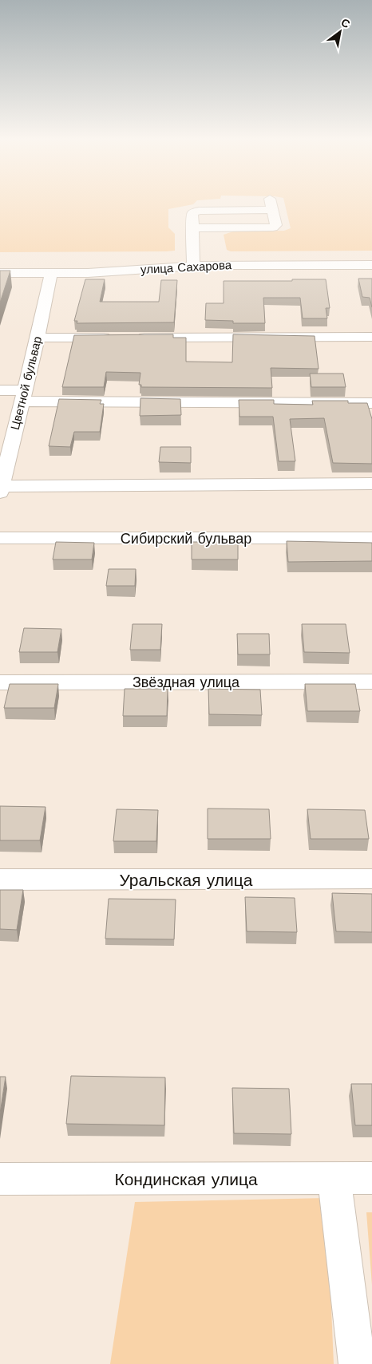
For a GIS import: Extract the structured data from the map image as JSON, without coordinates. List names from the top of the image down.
{
  "streets": {
    "street": [
      "улица Сахарова",
      "Цветной бульвар",
      "Сибирский бульвар",
      "Звёздная улица",
      "Уральская улица",
      "Кондинская улица"
    ]
  },
  "crossings": [
    ["улица Сахарова", "Цветной бульвар"]
  ],
  "north": "top right"
}
